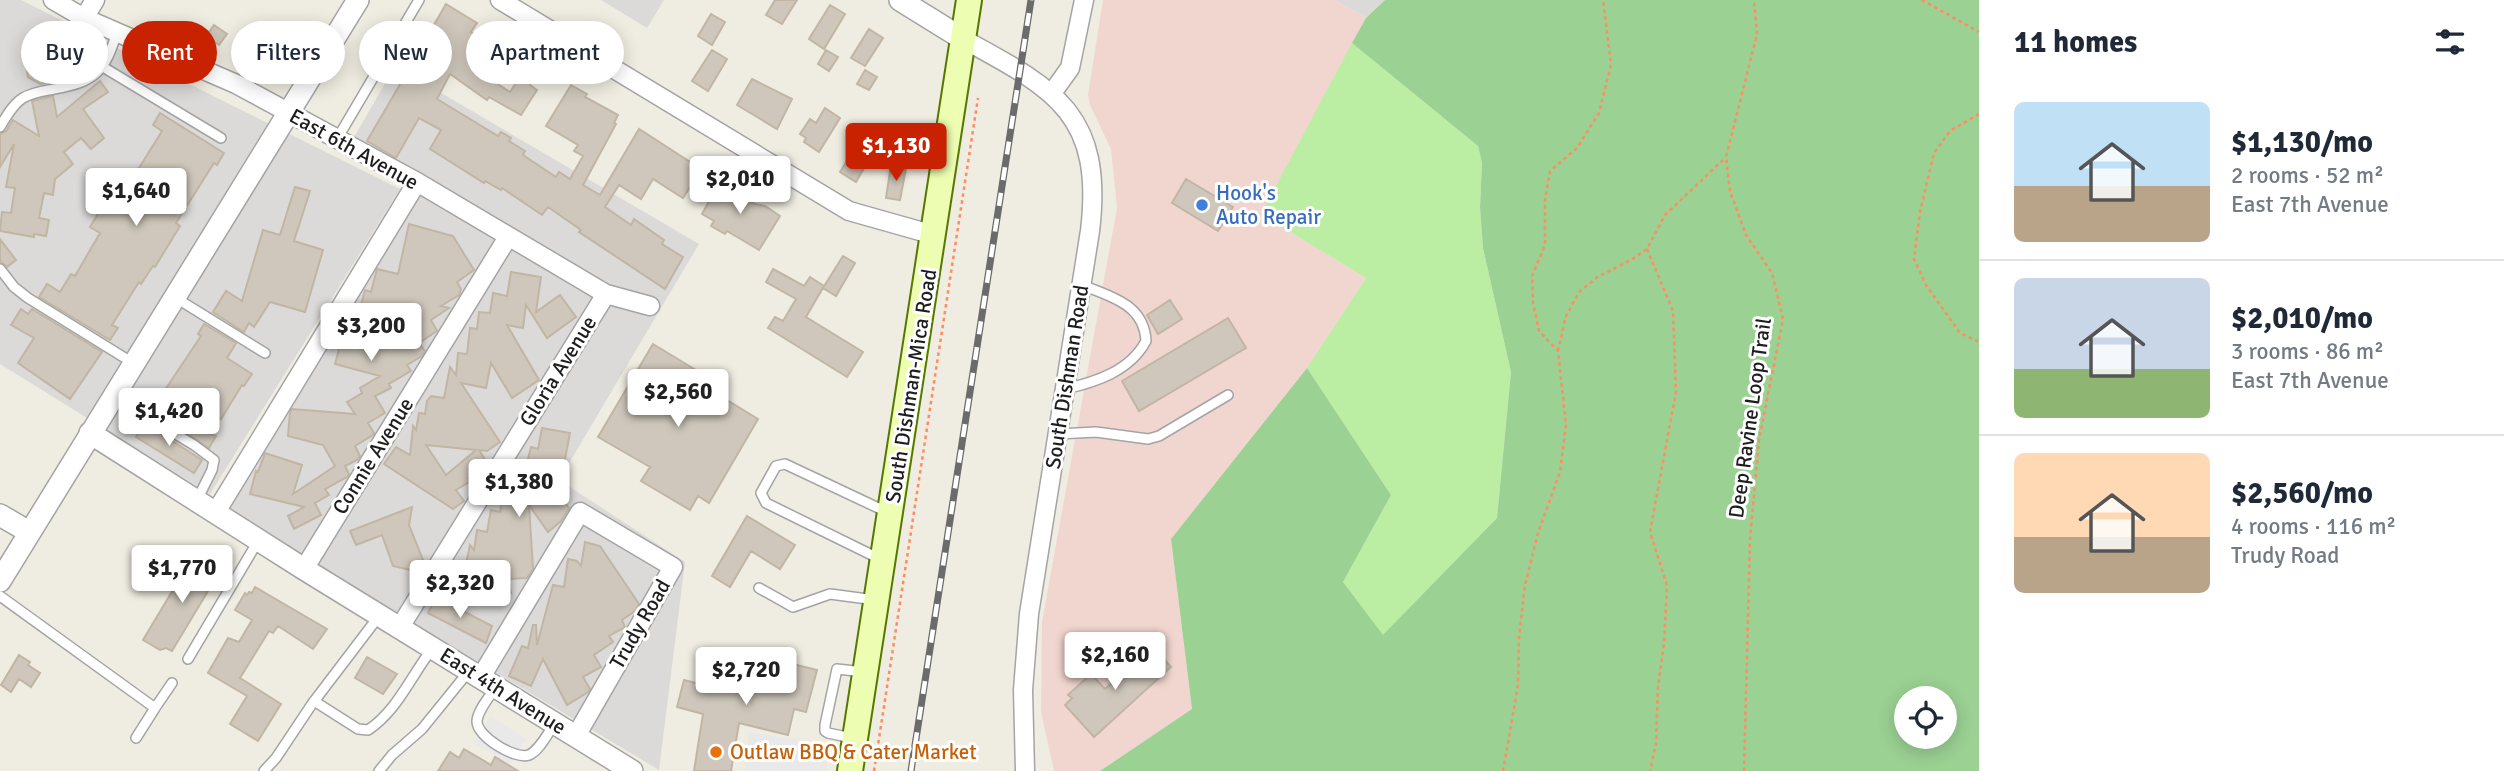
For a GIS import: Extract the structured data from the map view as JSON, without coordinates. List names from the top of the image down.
{
  "streets": {
    "main road": ["South Dishman-Mica Road"],
    "street": [
      "East 6th Avenue",
      "Gloria Avenue",
      "South Dishman Road",
      "Connie Avenue",
      "Trudy Road",
      "East 4th Avenue"
    ],
    "path": ["Deep Ravine Loop Trail"]
  },
  "crossings": [
    ["East 6th Avenue", "Gloria Avenue"],
    ["East 6th Avenue", "Connie Avenue"],
    ["Gloria Avenue", "East 4th Avenue"],
    ["South Dishman Road", "South Dishman-Mica Road"],
    ["Connie Avenue", "East 4th Avenue"],
    ["Trudy Road", "East 4th Avenue"]
  ],
  "places": ["Hook's Auto Repair", "Outlaw BBQ & Cater Market"],
  "page": {
    "heading": "11 homes",
    "chip": [
      "Buy",
      "Rent",
      "Filters",
      "New",
      "Apartment"
    ],
    "list": [
      {
        "name": "$1,130/mo",
        "note": "2 rooms · 52 m² · East 7th Avenue"
      },
      {
        "name": "$2,010/mo",
        "note": "3 rooms · 86 m² · East 7th Avenue"
      },
      {
        "name": "$2,560/mo",
        "note": "4 rooms · 116 m² · Trudy Road"
      }
    ],
    "price": [
      "$1,130",
      "$2,010",
      "$1,640",
      "$3,200",
      "$2,560",
      "$1,420",
      "$1,380",
      "$1,770",
      "$2,320",
      "$2,160",
      "$2,720"
    ]
  }
}
